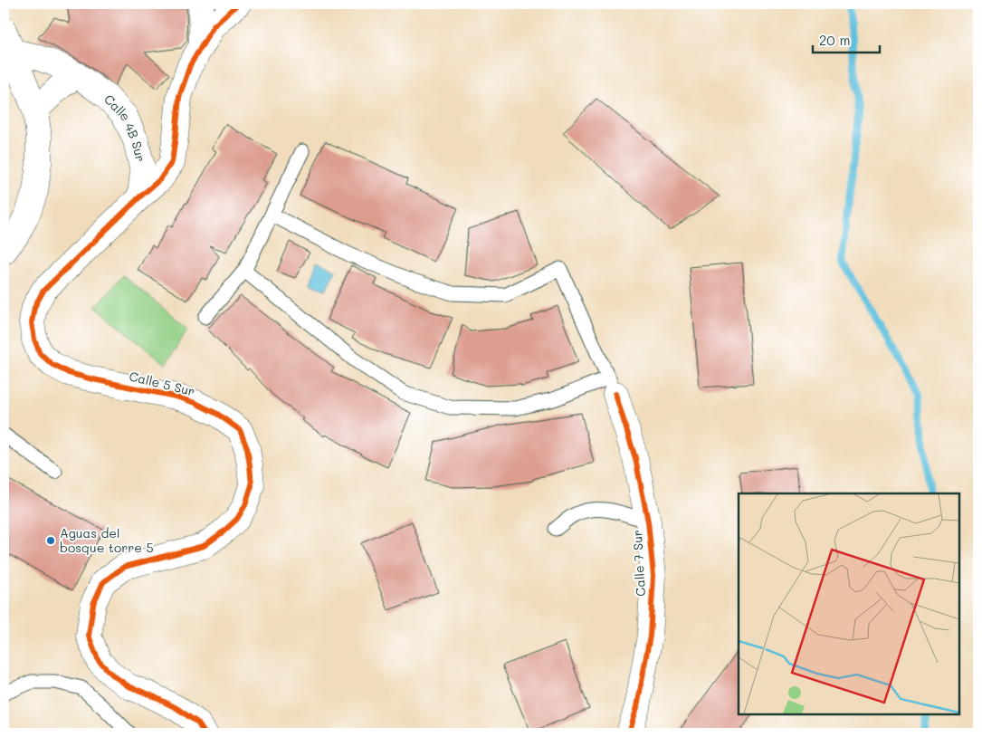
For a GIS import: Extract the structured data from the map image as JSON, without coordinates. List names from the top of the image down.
{
  "streets": {
    "street": ["Calle 4B Sur", "Calle 5 Sur", "Calle 7 Sur"]
  },
  "crossings": [
    ["Calle 4B Sur", "Calle 5 Sur"]
  ],
  "places": ["Aguas del bosque torre 5"],
  "scale_bar": "20 m"
}
